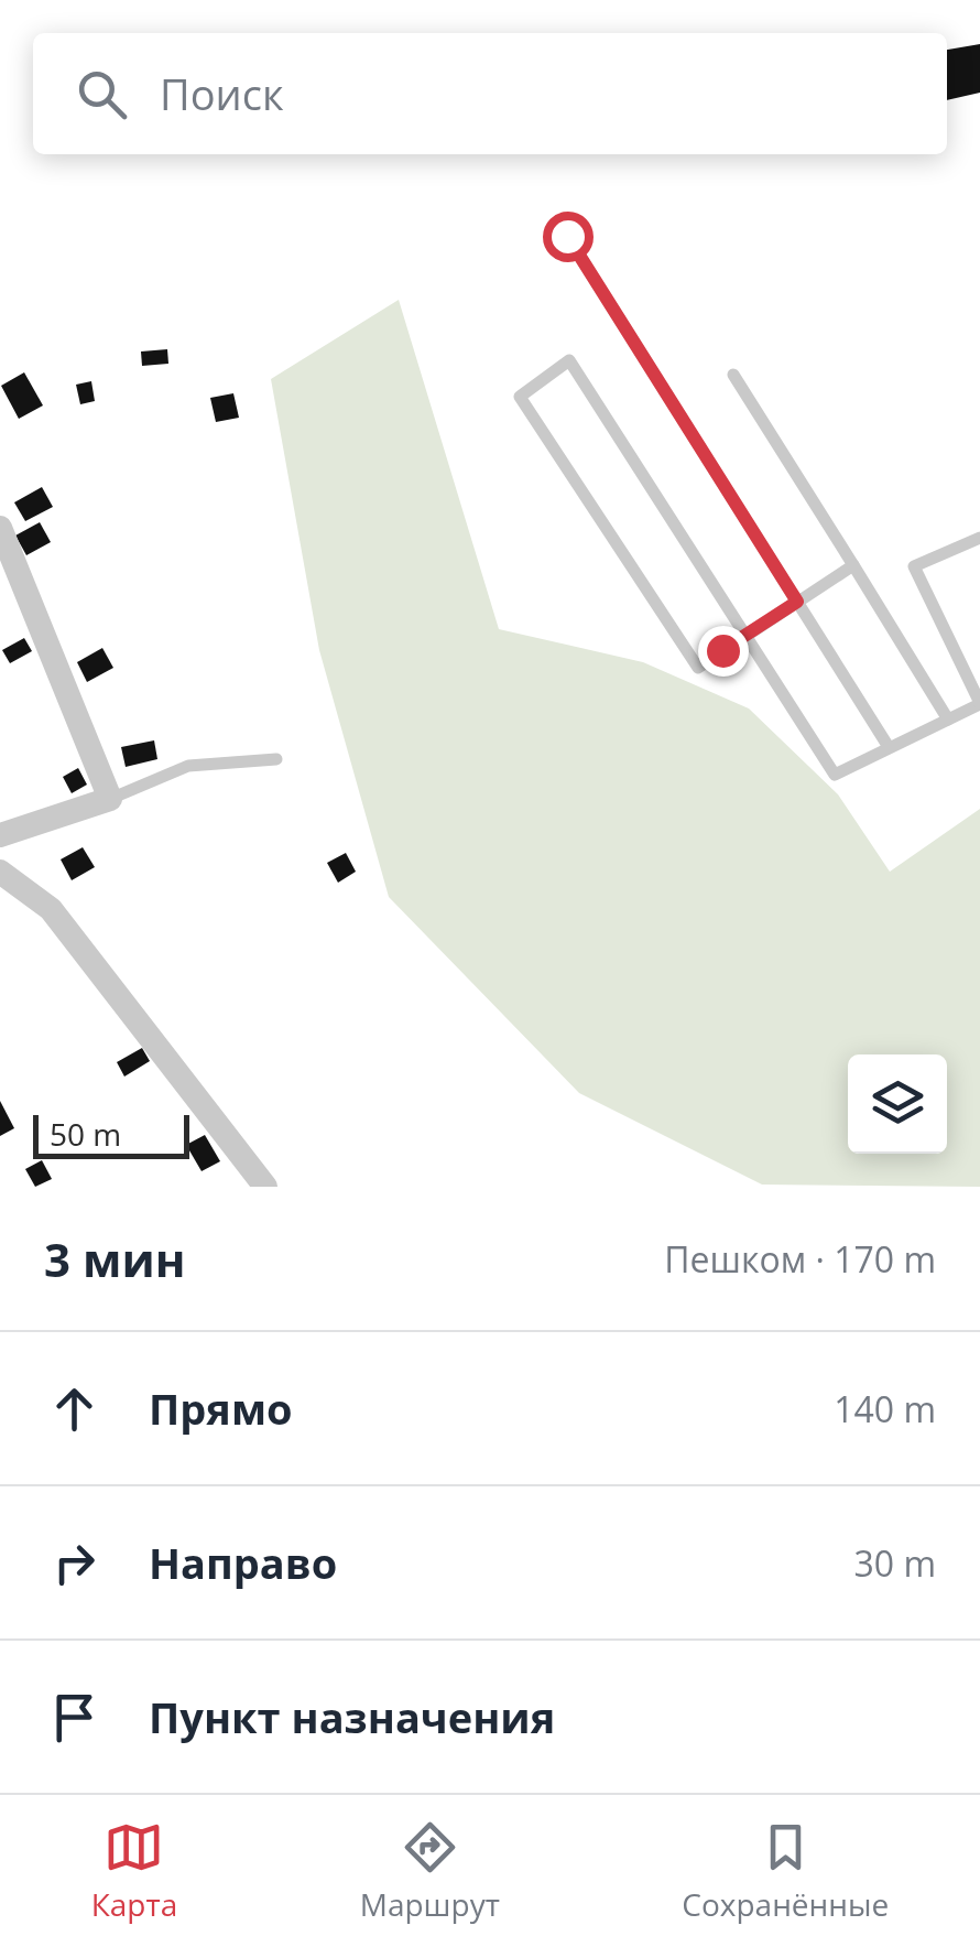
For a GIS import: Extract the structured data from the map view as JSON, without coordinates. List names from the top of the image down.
{
  "scale_bar": "50 m",
  "page": {
    "search": "Поиск",
    "scale": "50 m",
    "heading": ["3 мин", "Пешком · 170 m"],
    "list": [
      ["Прямо", "140 m"],
      ["Направо", "30 m"],
      "Пункт назначения"
    ],
    "nav": ["Карта", "Маршрут", "Сохранённые"]
  }
}
